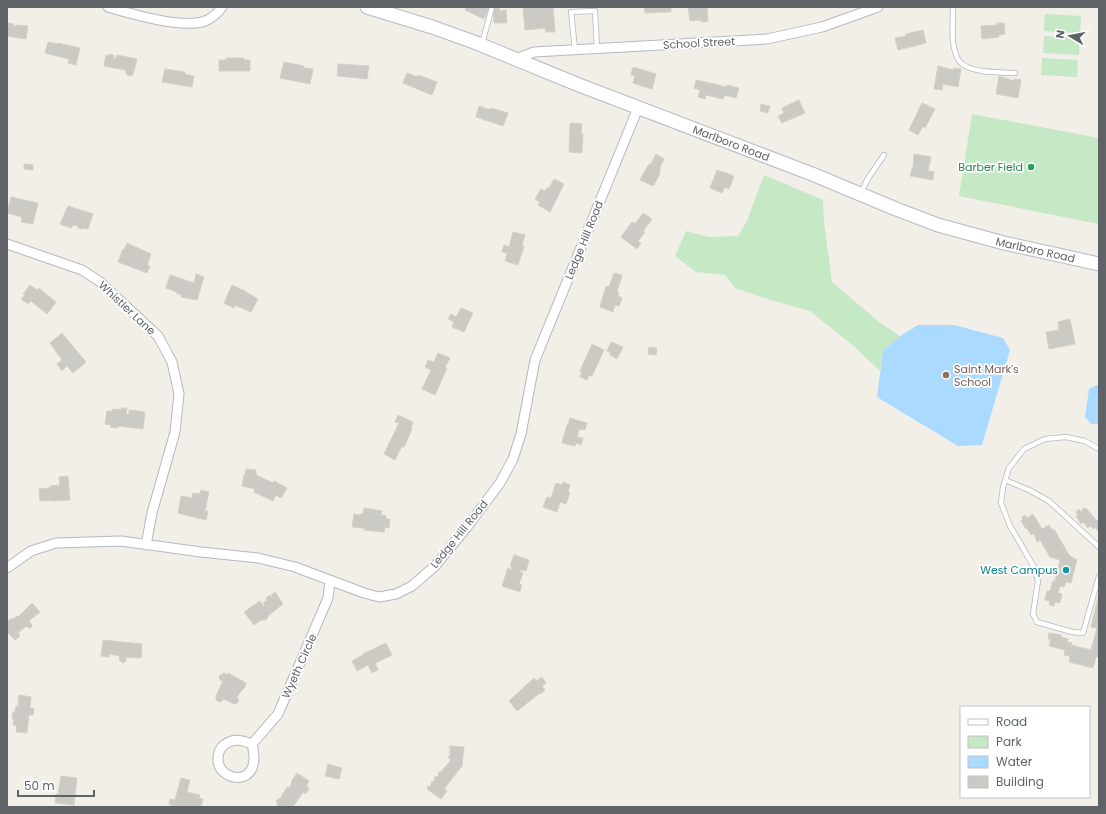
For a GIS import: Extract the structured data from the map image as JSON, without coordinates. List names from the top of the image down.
{
  "streets": {
    "main road": ["Marlboro Road"],
    "street": [
      "School Street",
      "Ledge Hill Road",
      "Whistler Lane",
      "Wyeth Circle"
    ]
  },
  "crossings": [
    ["School Street", "Marlboro Road"],
    ["Marlboro Road", "Ledge Hill Road"],
    ["Ledge Hill Road", "Whistler Lane"],
    ["Ledge Hill Road", "Wyeth Circle"]
  ],
  "places": ["Barber Field", "Saint Mark's School", "West Campus"],
  "legend": [
    "Road",
    "Park",
    "Water",
    "Building"
  ],
  "scale_bar": "50 m",
  "north": "left"
}
